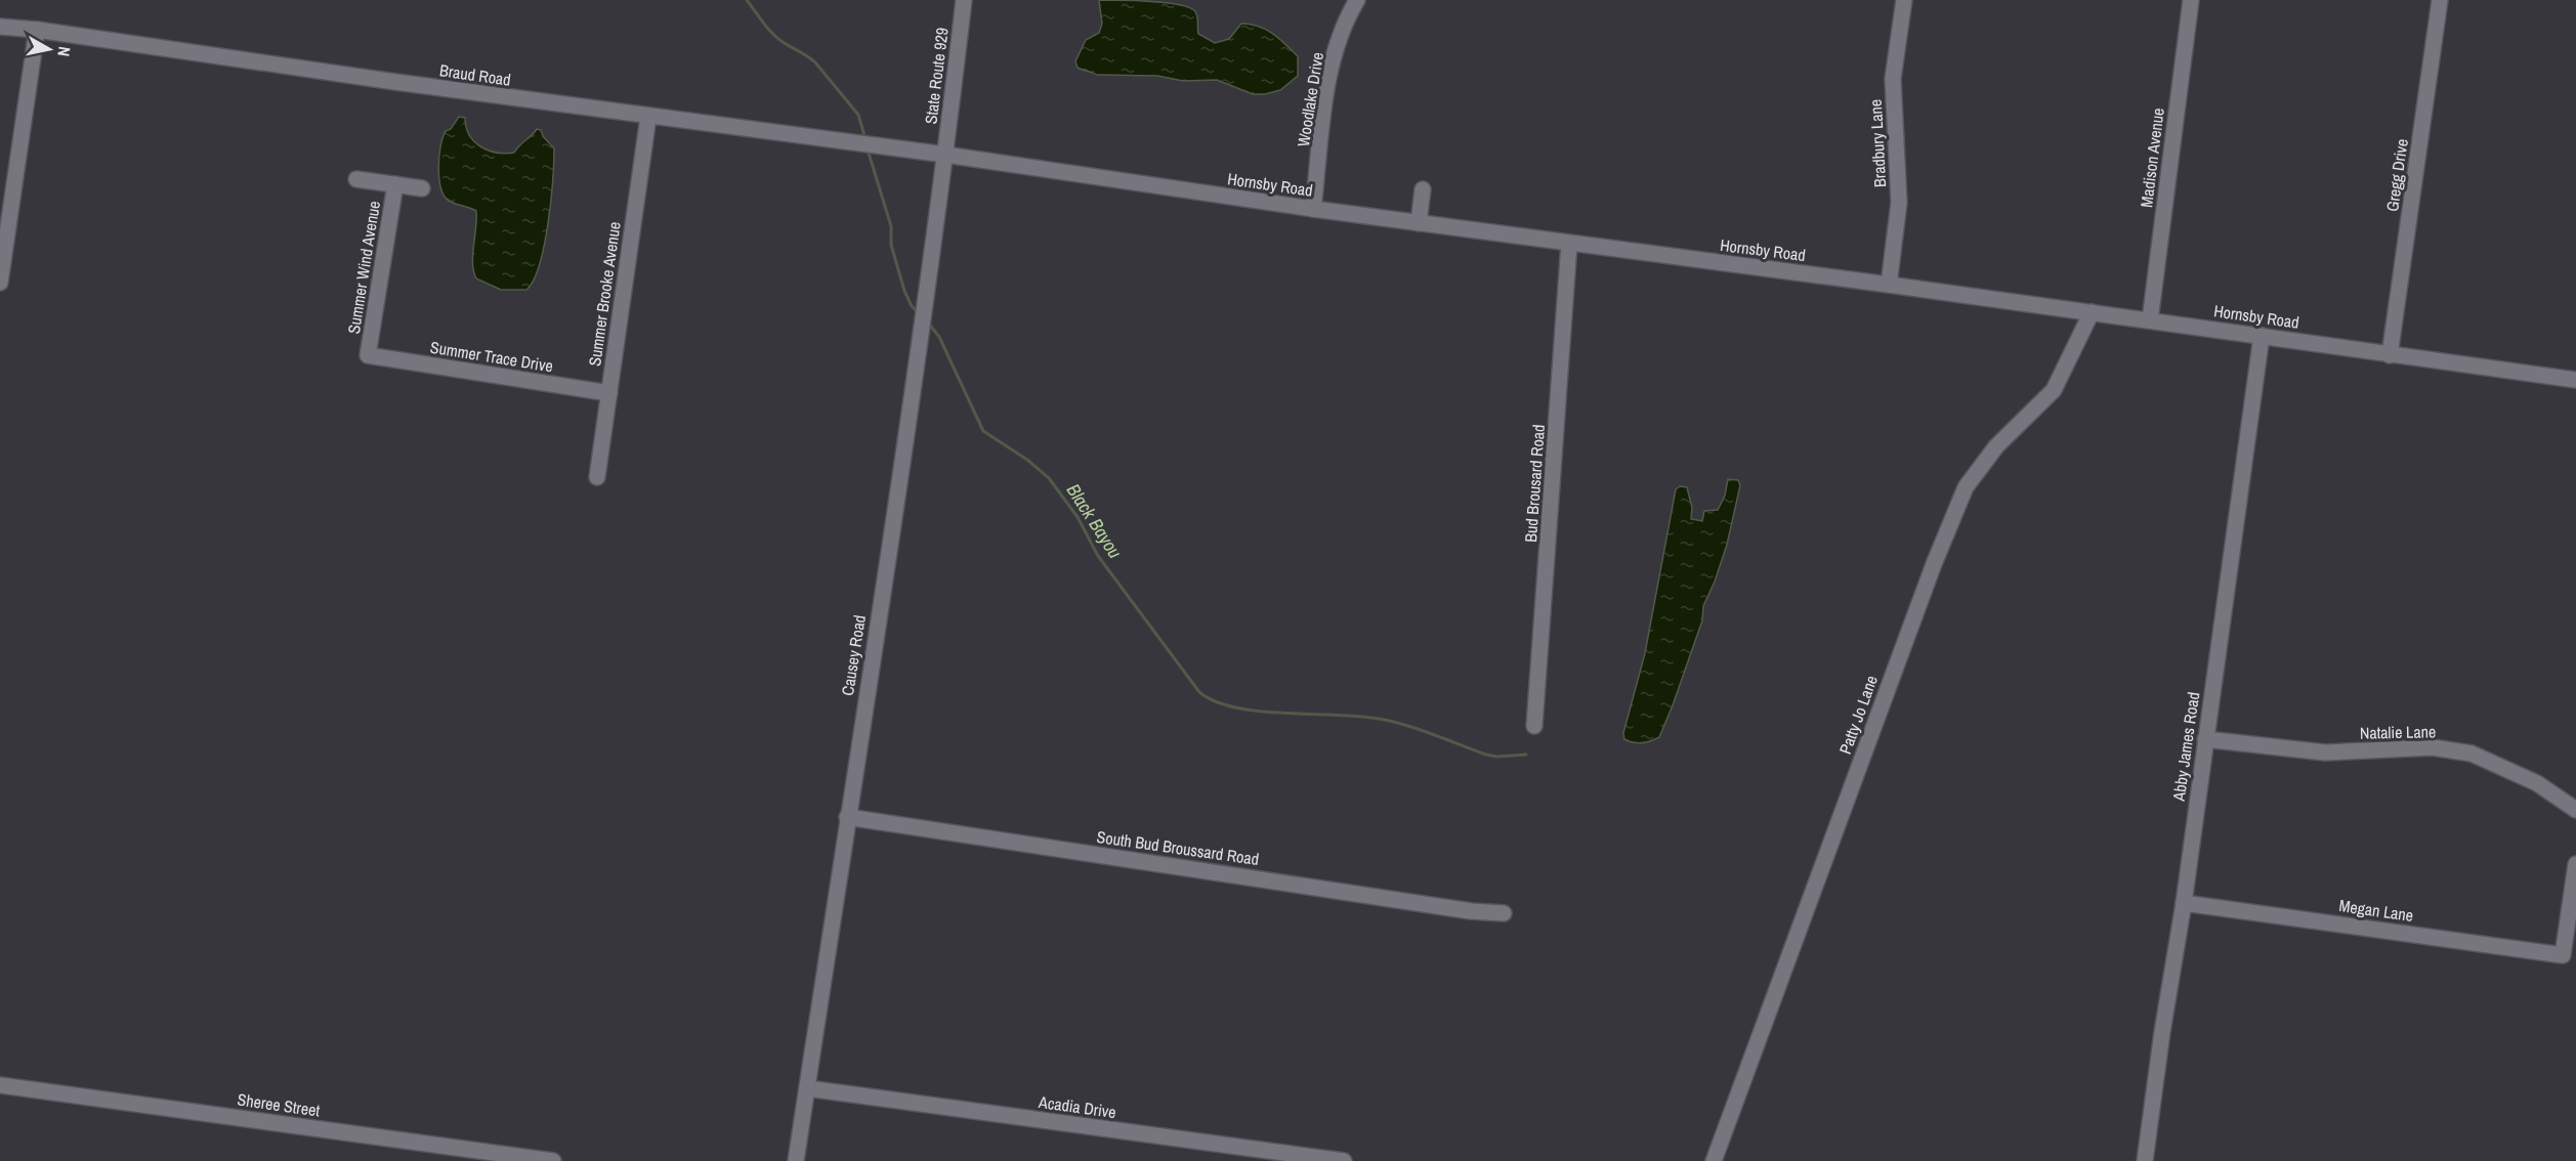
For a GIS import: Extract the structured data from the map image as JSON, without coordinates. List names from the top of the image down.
{
  "streets": {
    "street": [
      "Braud Road",
      "State Route 929",
      "Woodlake Drive",
      "Bradbury Lane",
      "Madison Avenue",
      "Gregg Drive",
      "Hornsby Road",
      "Summer Wind Avenue",
      "Summer Brooke Avenue",
      "Summer Trace Drive",
      "Bud Brousard Road",
      "Causey Road",
      "Patty Jo Lane",
      "Natalie Lane",
      "Abby James Road",
      "South Bud Broussard Road",
      "Megan Lane",
      "Sheree Street",
      "Acadia Drive"
    ]
  },
  "crossings": [
    ["Braud Road", "State Route 929"],
    ["Braud Road", "Hornsby Road"],
    ["Braud Road", "Summer Brooke Avenue"],
    ["Braud Road", "Causey Road"],
    ["State Route 929", "Hornsby Road"],
    ["State Route 929", "Causey Road"],
    ["Woodlake Drive", "Hornsby Road"],
    ["Bradbury Lane", "Hornsby Road"],
    ["Madison Avenue", "Hornsby Road"],
    ["Gregg Drive", "Hornsby Road"],
    ["Hornsby Road", "Bud Brousard Road"],
    ["Hornsby Road", "Causey Road"],
    ["Hornsby Road", "Patty Jo Lane"],
    ["Hornsby Road", "Abby James Road"],
    ["Summer Wind Avenue", "Summer Trace Drive"],
    ["Summer Brooke Avenue", "Summer Trace Drive"],
    ["Causey Road", "South Bud Broussard Road"],
    ["Causey Road", "Acadia Drive"],
    ["Natalie Lane", "Abby James Road"],
    ["Abby James Road", "Megan Lane"]
  ],
  "water": ["Black Bayou"],
  "north": "right"
}
